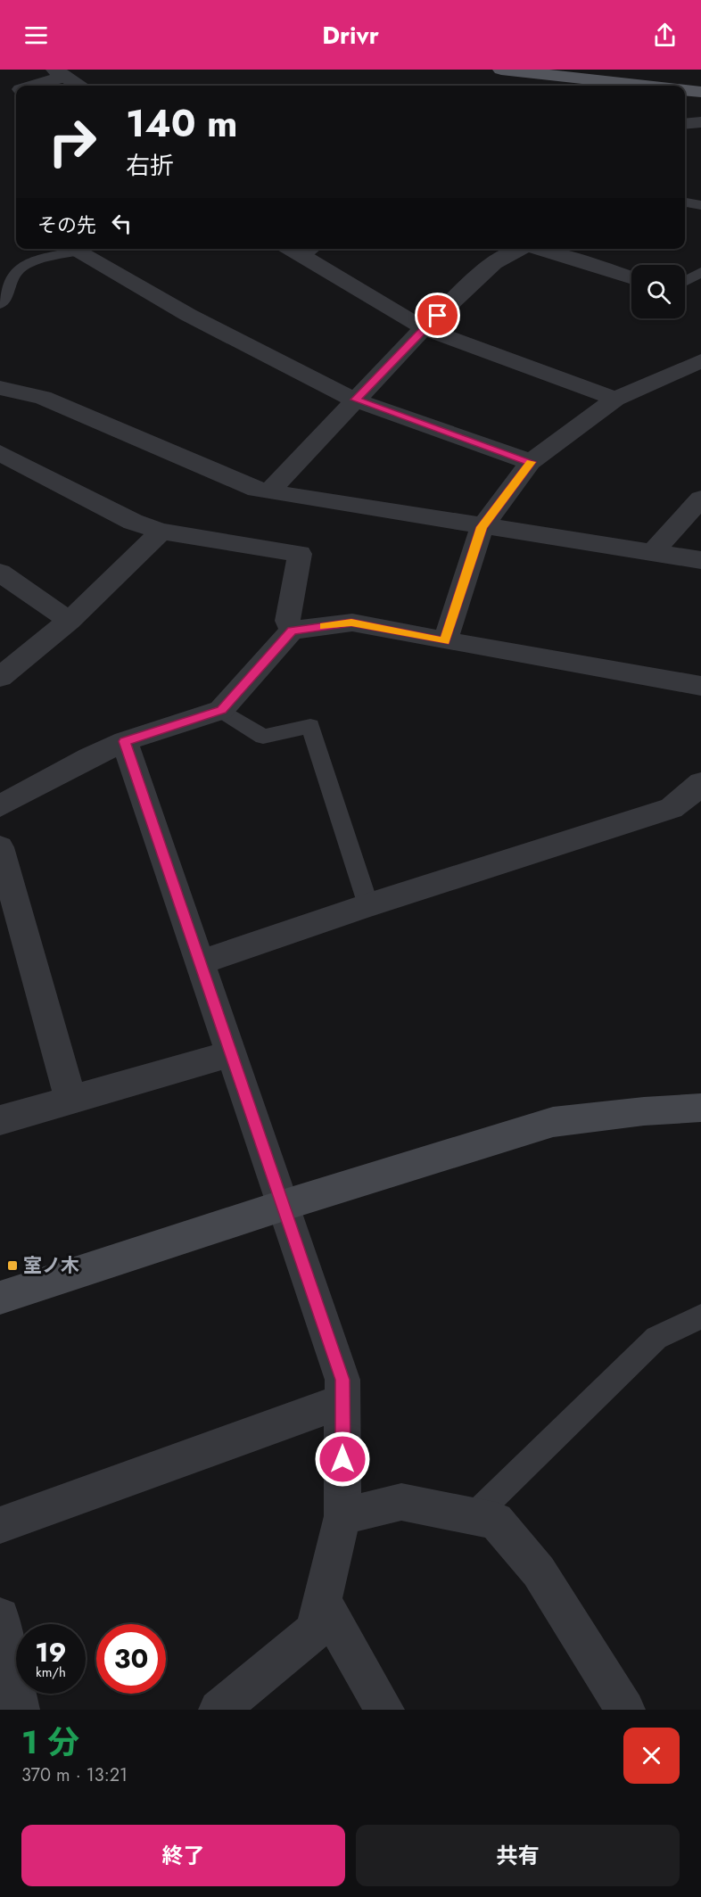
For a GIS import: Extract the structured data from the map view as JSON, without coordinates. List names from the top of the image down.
{
  "places": {
    "transit": ["室ノ木"]
  },
  "page": {
    "header": "Drivr",
    "turn": ["140 m", "右折"],
    "then": "その先",
    "speed": "19 km/h",
    "limit": "30",
    "heading": ["1 分", "370 m · 13:21"],
    "buttons": ["終了", "共有"]
  }
}
